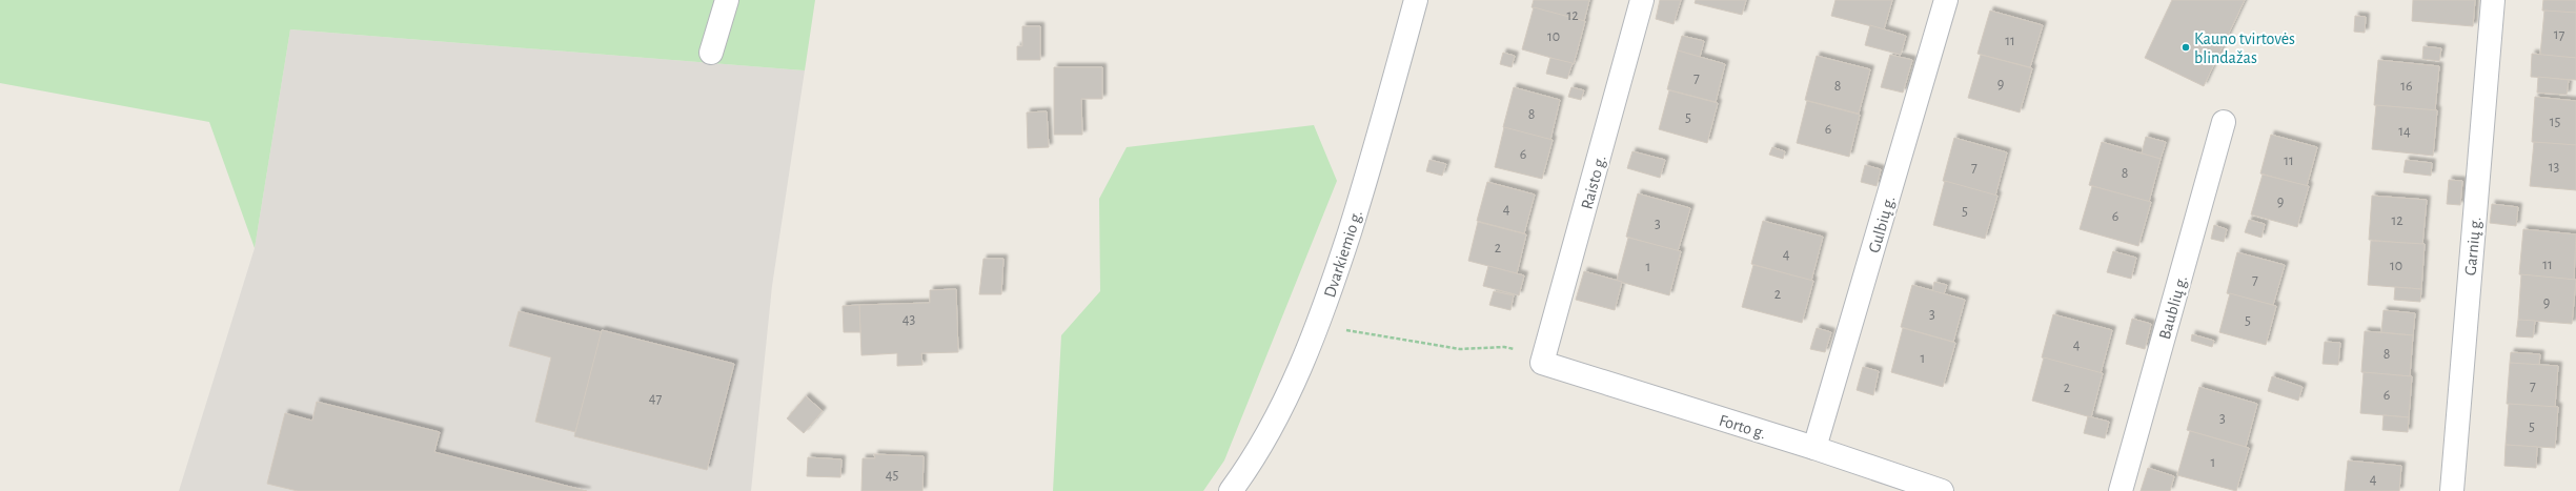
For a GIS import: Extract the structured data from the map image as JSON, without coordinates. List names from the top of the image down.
{
  "streets": {
    "street": [
      "Raisto g.",
      "Gulbių g.",
      "Garnių g.",
      "Dvarkiemio g.",
      "Baublių g.",
      "Forto g."
    ]
  },
  "crossings": [
    ["Raisto g.", "Forto g."],
    ["Gulbių g.", "Forto g."]
  ],
  "places": ["Kauno tvirtovės blindažas"],
  "house_numbers": [
    "12",
    "17",
    "10",
    "11",
    "7",
    "9",
    "8",
    "16",
    "8",
    "5",
    "15",
    "6",
    "14",
    "6",
    "11",
    "7",
    "13",
    "8",
    "9",
    "4",
    "5",
    "6",
    "12",
    "3",
    "2",
    "4",
    "11",
    "10",
    "1",
    "7",
    "2",
    "9",
    "3",
    "43",
    "5",
    "4",
    "8",
    "1",
    "7",
    "2",
    "6",
    "47",
    "3",
    "5",
    "1",
    "45",
    "4"
  ]
}
